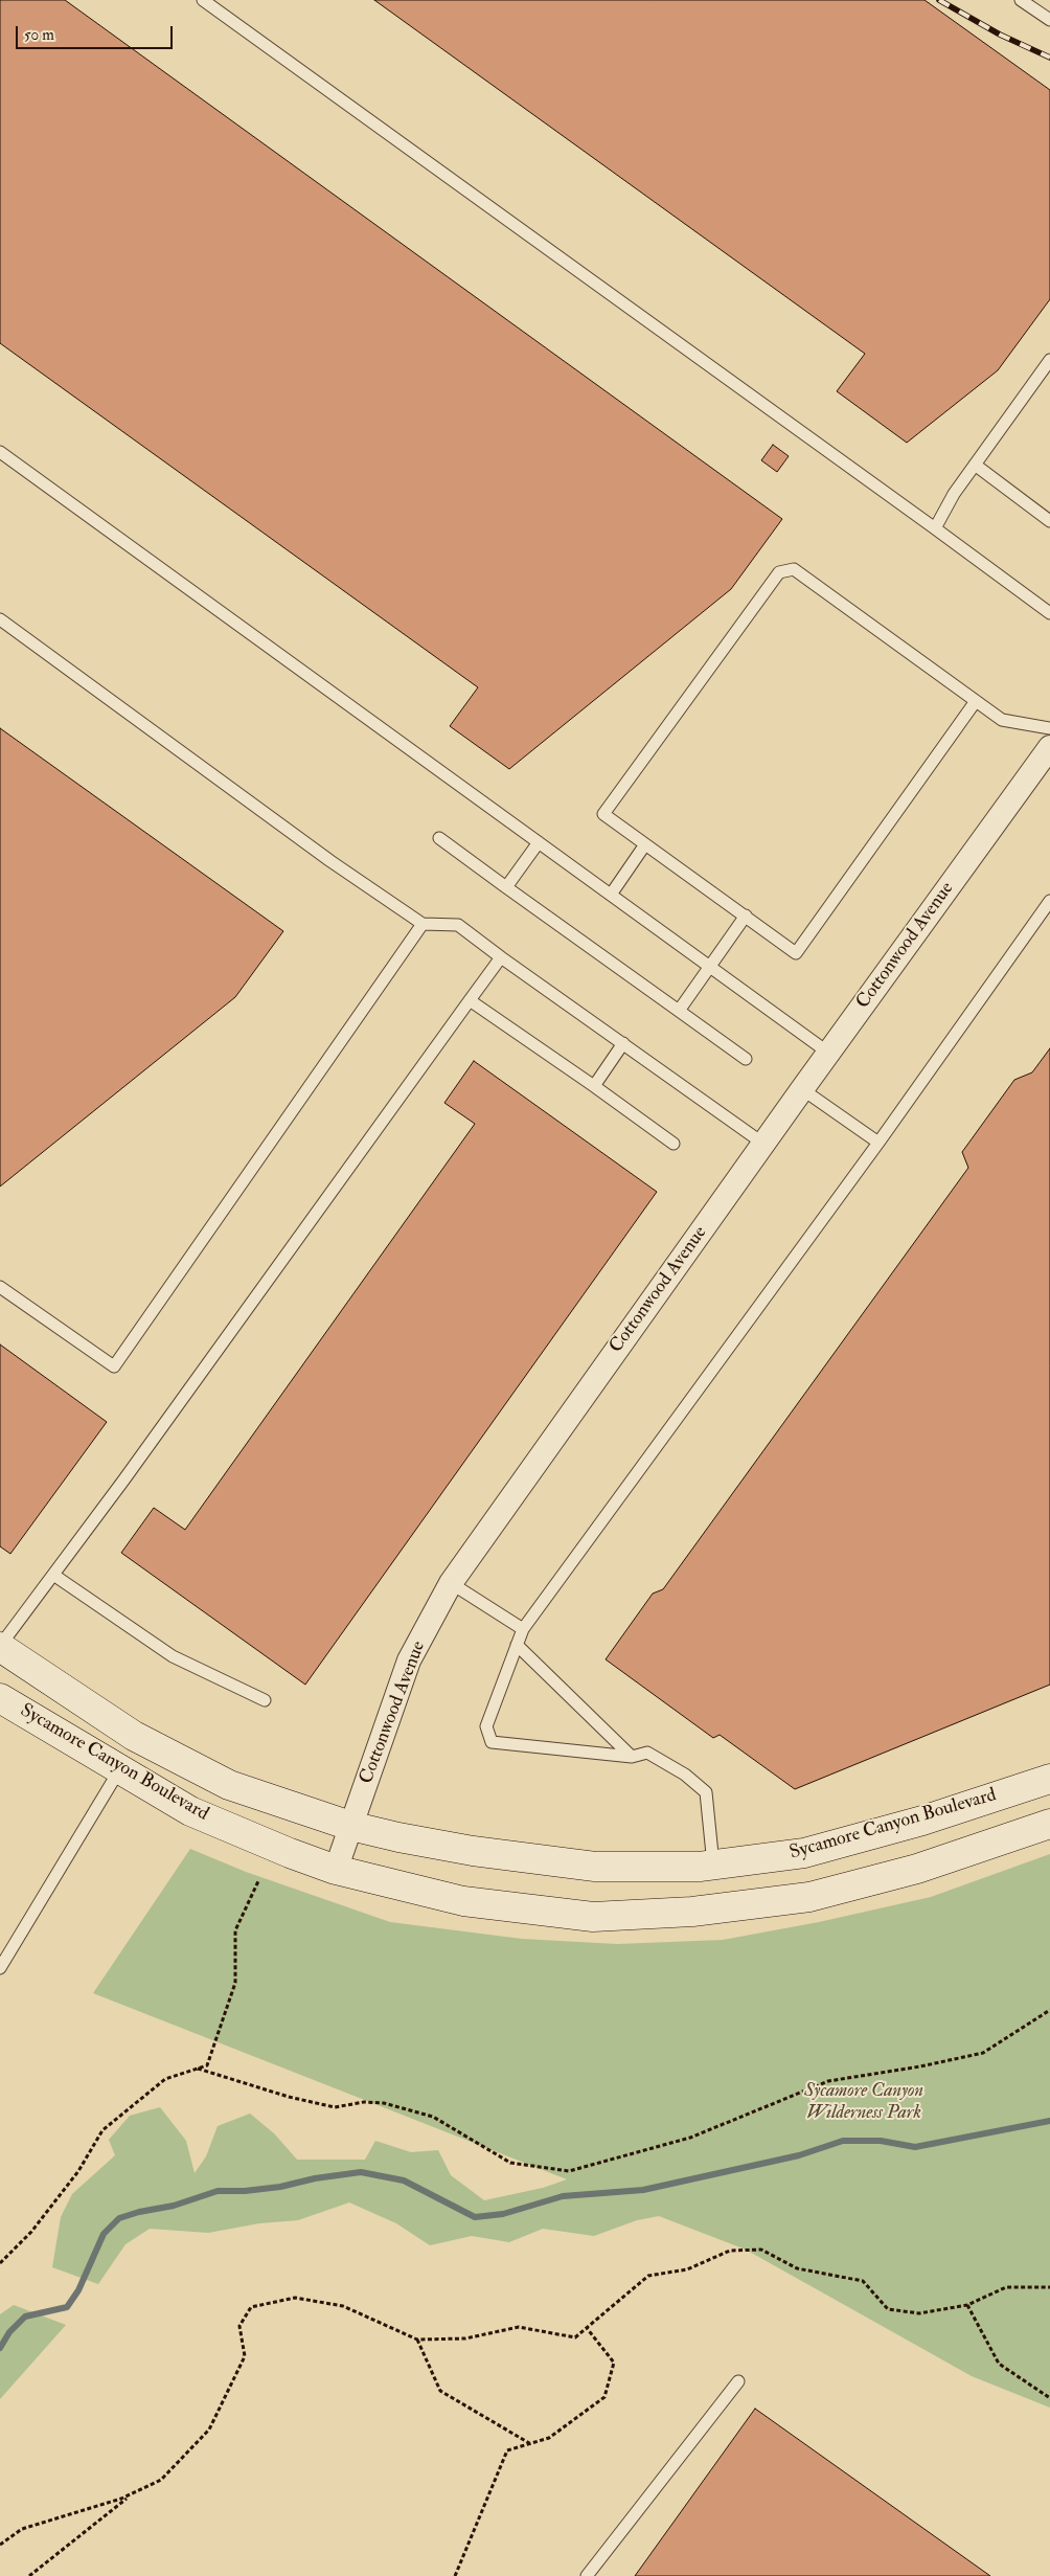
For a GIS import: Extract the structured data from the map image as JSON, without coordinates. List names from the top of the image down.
{
  "streets": {
    "main road": ["Sycamore Canyon Boulevard"],
    "street": ["Cottonwood Avenue"]
  },
  "crossings": [
    ["Cottonwood Avenue", "Sycamore Canyon Boulevard"]
  ],
  "parks": ["Sycamore Canyon Wilderness Park"],
  "scale_bar": "50 m"
}
